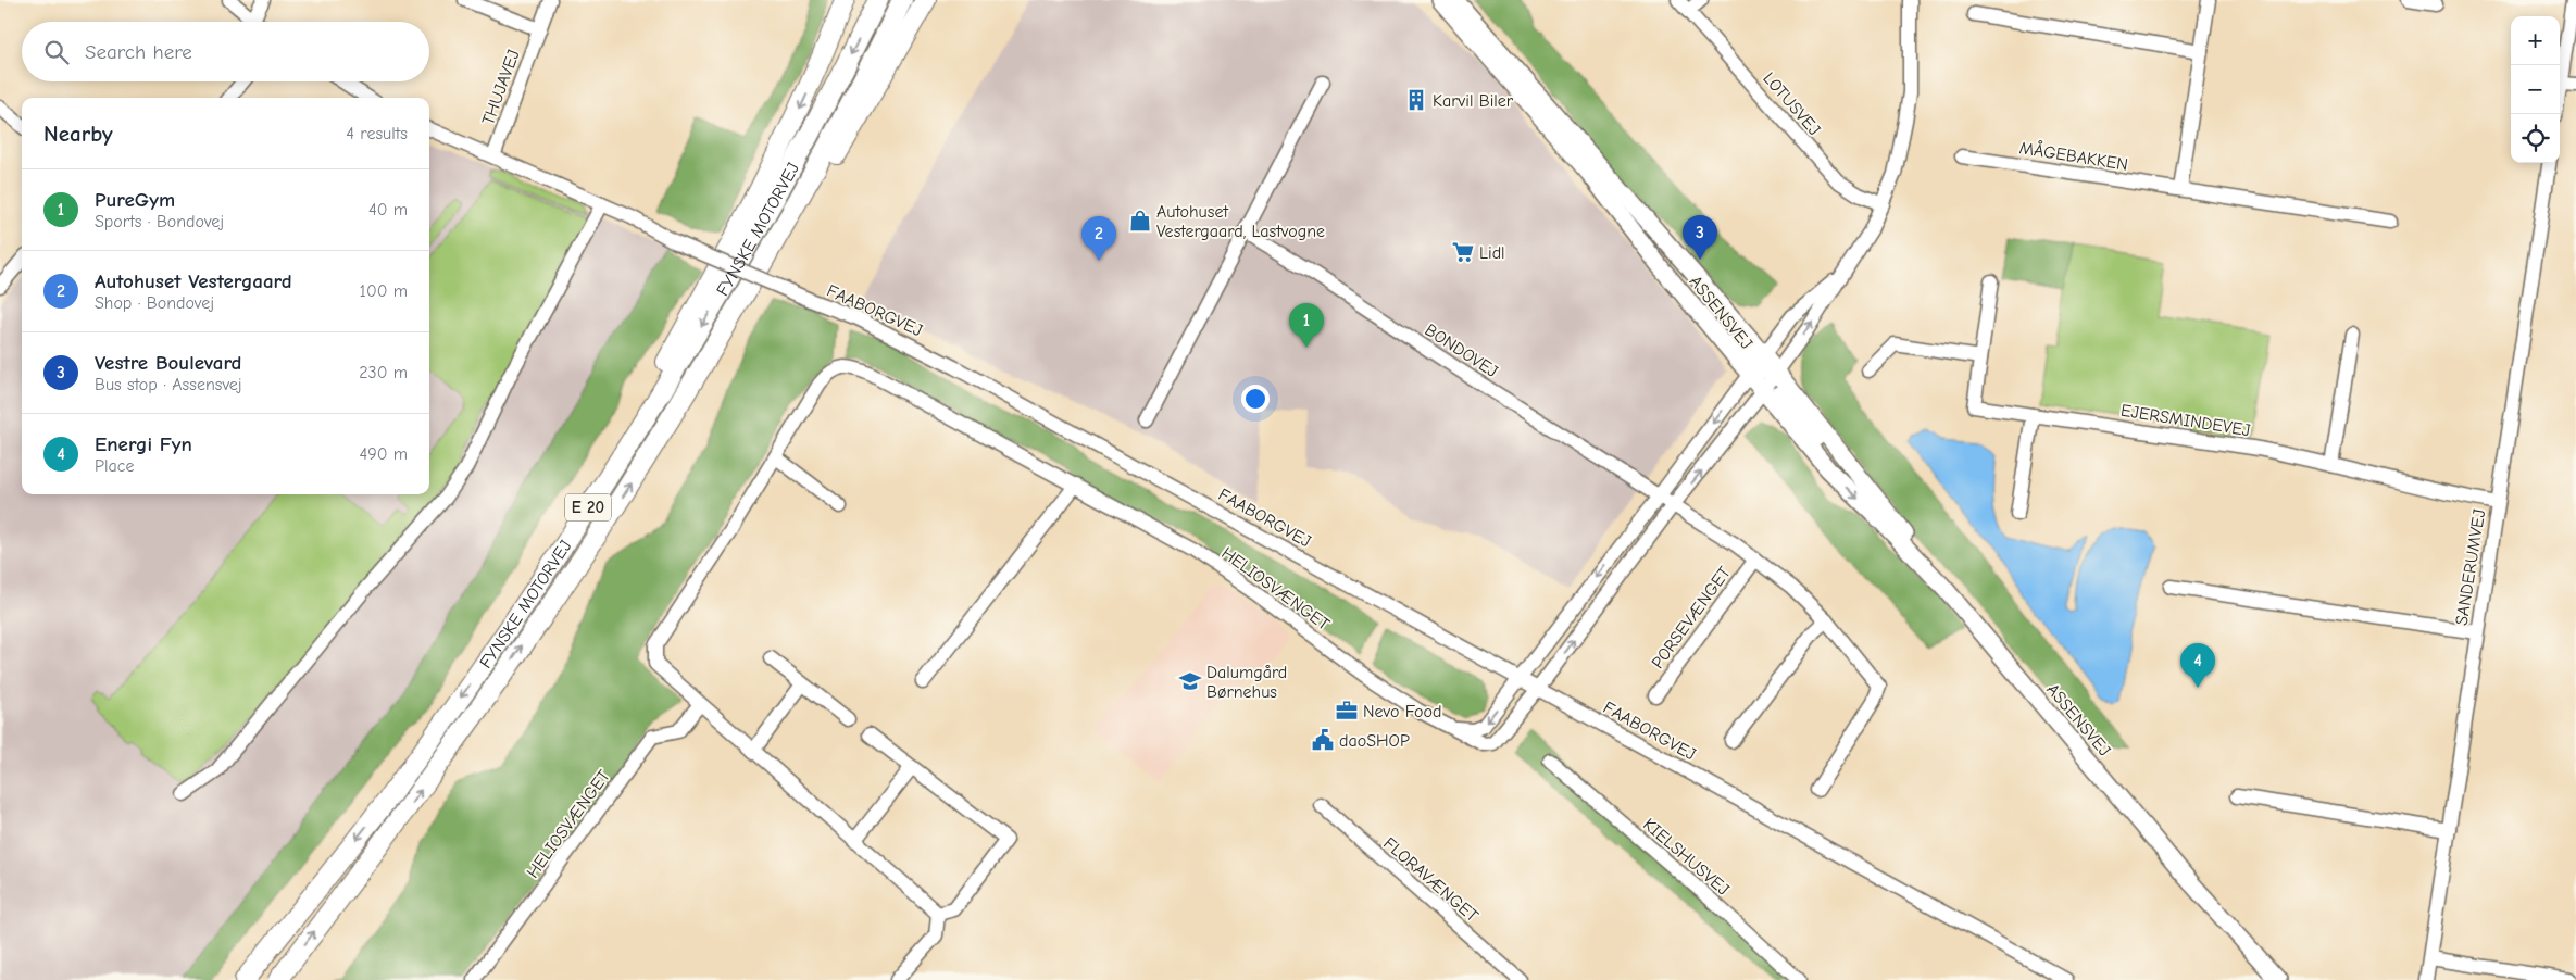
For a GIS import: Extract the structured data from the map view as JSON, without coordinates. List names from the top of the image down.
{
  "streets": {
    "highway": ["FYNSKE MOTORVEJ", "E 20"],
    "main road": ["ASSENSVEJ"],
    "street": [
      "THUJAVEJ",
      "LOTUSVEJ",
      "MÅGEBAKKEN",
      "FAABORGVEJ",
      "BONDOVEJ",
      "EJERSMINDEVEJ",
      "SANDERUMVEJ",
      "HELIOSVÆNGET",
      "PORSEVÆNGET",
      "KIELSHUSVEJ",
      "FLORAVÆNGET"
    ]
  },
  "crossings": [
    ["THUJAVEJ", "FAABORGVEJ"],
    ["LOTUSVEJ", "HELIOSVÆNGET"],
    ["FAABORGVEJ", "HELIOSVÆNGET"],
    ["ASSENSVEJ", "HELIOSVÆNGET"],
    ["BONDOVEJ", "HELIOSVÆNGET"],
    ["BONDOVEJ", "PORSEVÆNGET"],
    ["EJERSMINDEVEJ", "SANDERUMVEJ"],
    ["HELIOSVÆNGET", "PORSEVÆNGET"]
  ],
  "places": {
    "building": ["Karvil Biler"],
    "shop": ["Autohuset Vestergaard, Lastvogne"],
    "supermarket": ["Lidl"],
    "school or university": ["Dalumgård Børnehus"],
    "office": ["Nevo Food"],
    "public building": ["daoSHOP"]
  },
  "page": {
    "map_buttons": ["+", "−"],
    "search": "Search here",
    "heading": ["Nearby", "4 results"],
    "list": [
      {
        "mark": "1",
        "name": "PureGym",
        "note": "Sports · Bondovej",
        "value": "40 m"
      },
      {
        "mark": "2",
        "name": "Autohuset Vestergaard",
        "note": "Shop · Bondovej",
        "value": "100 m"
      },
      {
        "mark": "3",
        "name": "Vestre Boulevard",
        "note": "Bus stop · Assensvej",
        "value": "230 m"
      },
      {
        "mark": "4",
        "name": "Energi Fyn",
        "note": "Place",
        "value": "490 m"
      }
    ],
    "pins": [
      "3",
      "2",
      "1",
      "4"
    ]
  }
}
